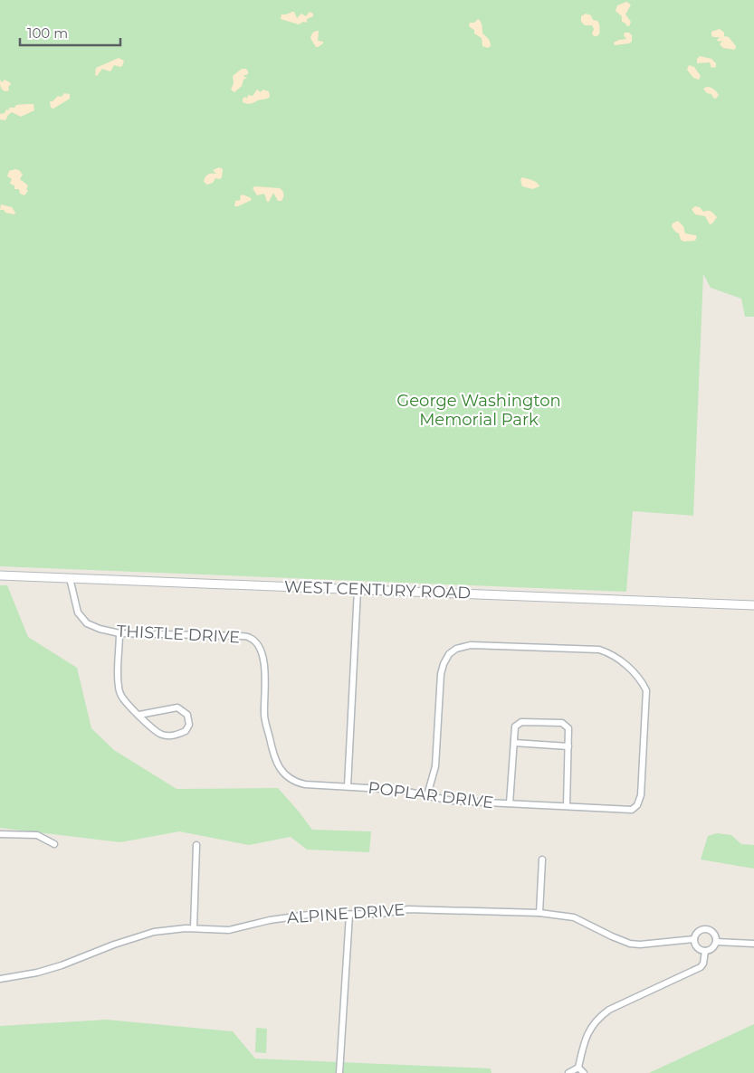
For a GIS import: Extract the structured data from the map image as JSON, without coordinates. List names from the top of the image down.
{
  "streets": {
    "main road": ["WEST CENTURY ROAD"],
    "street": ["THISTLE DRIVE", "POPLAR DRIVE", "ALPINE DRIVE"]
  },
  "crossings": [
    ["WEST CENTURY ROAD", "THISTLE DRIVE"],
    ["THISTLE DRIVE", "POPLAR DRIVE"]
  ],
  "parks": ["George Washington Memorial Park"],
  "scale_bar": "100 m"
}
